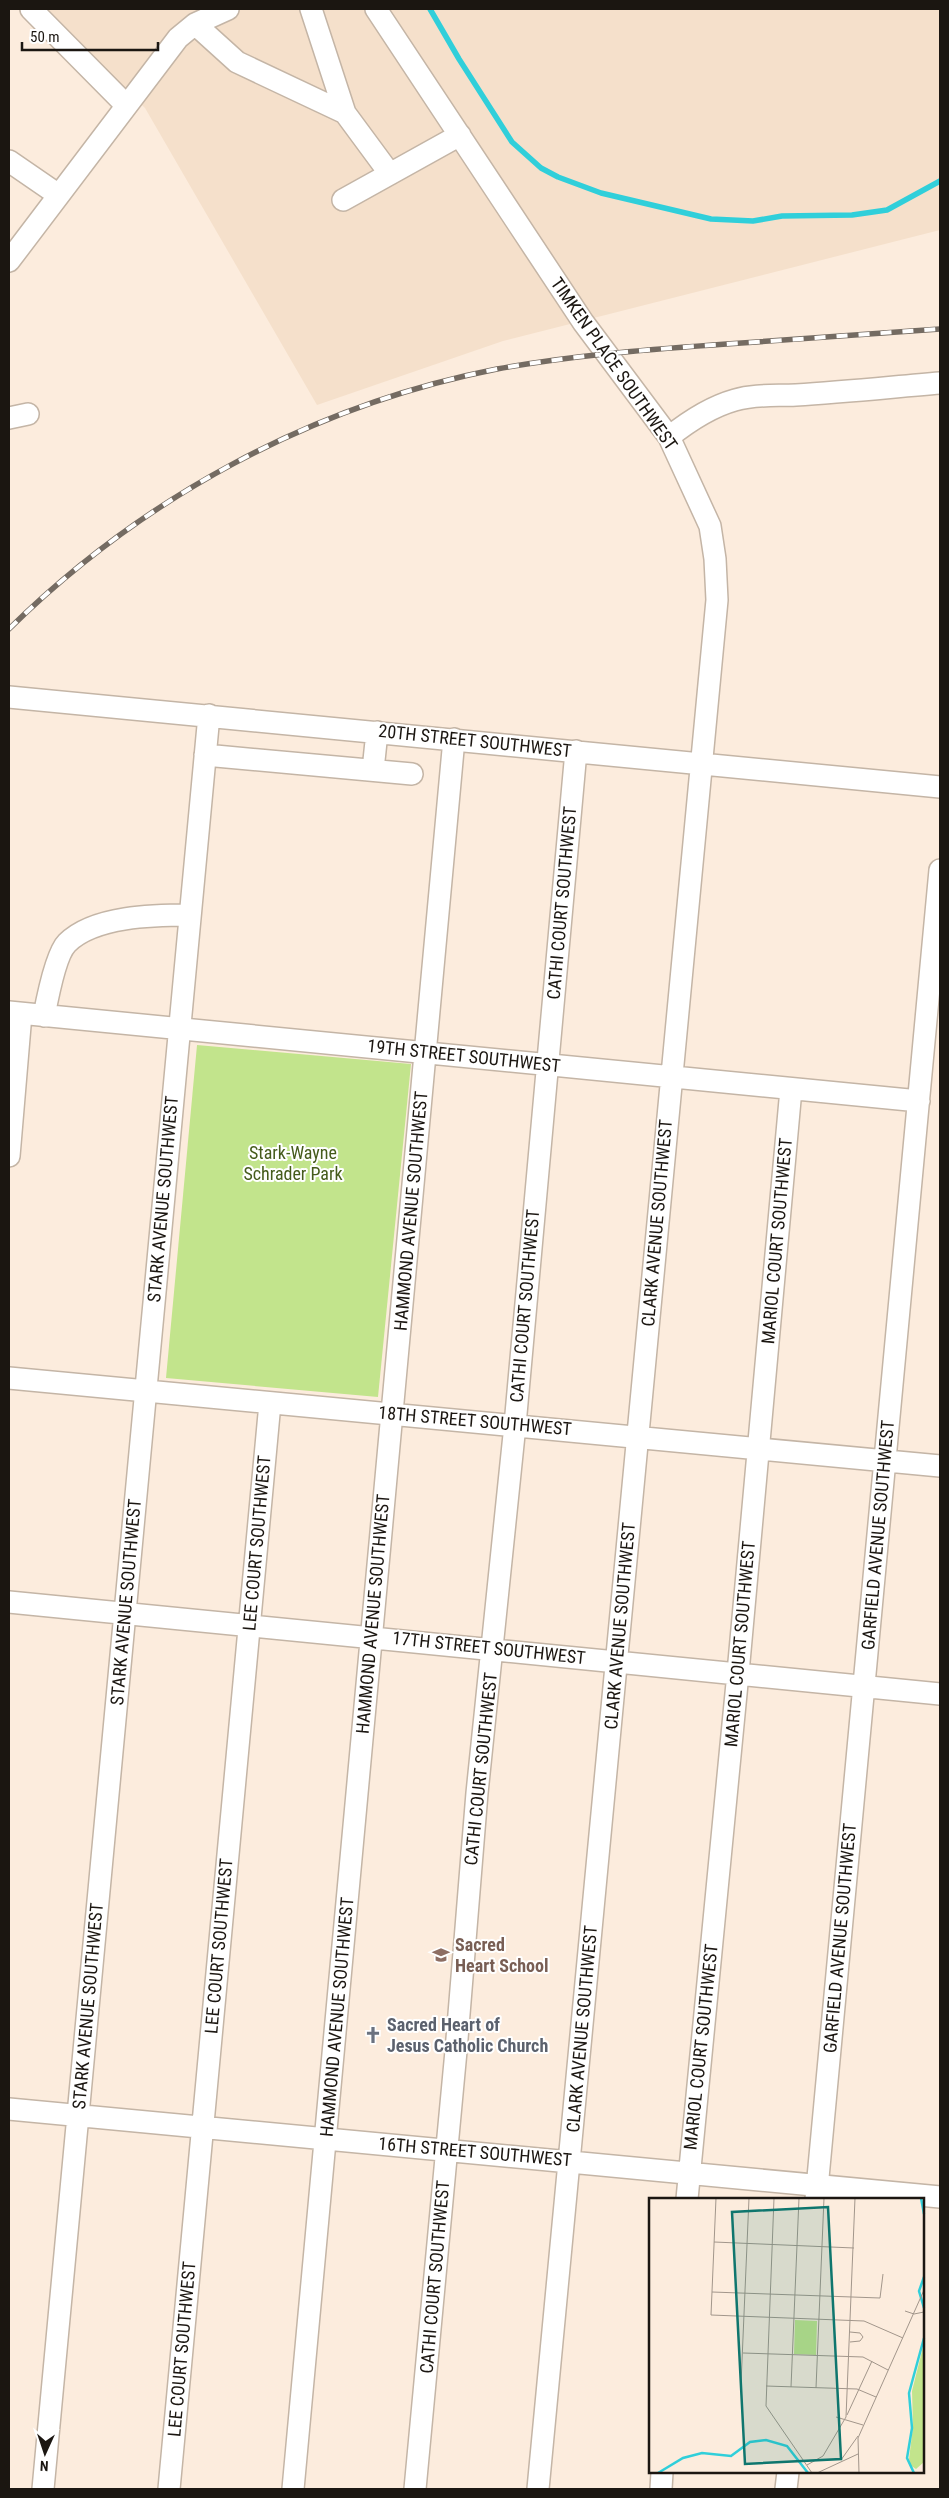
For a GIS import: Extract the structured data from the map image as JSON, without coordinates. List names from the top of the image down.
{
  "streets": {
    "street": [
      "TIMKEN PLACE SOUTHWEST",
      "20TH STREET SOUTHWEST",
      "CATHI COURT SOUTHWEST",
      "19TH STREET SOUTHWEST",
      "STARK AVENUE SOUTHWEST",
      "HAMMOND AVENUE SOUTHWEST",
      "CLARK AVENUE SOUTHWEST",
      "MARIOL COURT SOUTHWEST",
      "18TH STREET SOUTHWEST",
      "GARFIELD AVENUE SOUTHWEST",
      "LEE COURT SOUTHWEST",
      "17TH STREET SOUTHWEST",
      "16TH STREET SOUTHWEST"
    ]
  },
  "crossings": [
    ["TIMKEN PLACE SOUTHWEST", "20TH STREET SOUTHWEST"],
    ["TIMKEN PLACE SOUTHWEST", "CLARK AVENUE SOUTHWEST"],
    ["20TH STREET SOUTHWEST", "CATHI COURT SOUTHWEST"],
    ["20TH STREET SOUTHWEST", "STARK AVENUE SOUTHWEST"],
    ["20TH STREET SOUTHWEST", "HAMMOND AVENUE SOUTHWEST"],
    ["20TH STREET SOUTHWEST", "CLARK AVENUE SOUTHWEST"],
    ["CATHI COURT SOUTHWEST", "19TH STREET SOUTHWEST"],
    ["CATHI COURT SOUTHWEST", "18TH STREET SOUTHWEST"],
    ["CATHI COURT SOUTHWEST", "17TH STREET SOUTHWEST"],
    ["CATHI COURT SOUTHWEST", "16TH STREET SOUTHWEST"],
    ["19TH STREET SOUTHWEST", "STARK AVENUE SOUTHWEST"],
    ["19TH STREET SOUTHWEST", "HAMMOND AVENUE SOUTHWEST"],
    ["19TH STREET SOUTHWEST", "CLARK AVENUE SOUTHWEST"],
    ["19TH STREET SOUTHWEST", "MARIOL COURT SOUTHWEST"],
    ["19TH STREET SOUTHWEST", "GARFIELD AVENUE SOUTHWEST"],
    ["STARK AVENUE SOUTHWEST", "18TH STREET SOUTHWEST"],
    ["STARK AVENUE SOUTHWEST", "17TH STREET SOUTHWEST"],
    ["STARK AVENUE SOUTHWEST", "16TH STREET SOUTHWEST"],
    ["HAMMOND AVENUE SOUTHWEST", "18TH STREET SOUTHWEST"],
    ["HAMMOND AVENUE SOUTHWEST", "17TH STREET SOUTHWEST"],
    ["HAMMOND AVENUE SOUTHWEST", "16TH STREET SOUTHWEST"],
    ["CLARK AVENUE SOUTHWEST", "18TH STREET SOUTHWEST"],
    ["CLARK AVENUE SOUTHWEST", "17TH STREET SOUTHWEST"],
    ["CLARK AVENUE SOUTHWEST", "16TH STREET SOUTHWEST"],
    ["MARIOL COURT SOUTHWEST", "18TH STREET SOUTHWEST"],
    ["MARIOL COURT SOUTHWEST", "17TH STREET SOUTHWEST"],
    ["MARIOL COURT SOUTHWEST", "16TH STREET SOUTHWEST"],
    ["18TH STREET SOUTHWEST", "GARFIELD AVENUE SOUTHWEST"],
    ["18TH STREET SOUTHWEST", "LEE COURT SOUTHWEST"],
    ["GARFIELD AVENUE SOUTHWEST", "17TH STREET SOUTHWEST"],
    ["GARFIELD AVENUE SOUTHWEST", "16TH STREET SOUTHWEST"],
    ["LEE COURT SOUTHWEST", "17TH STREET SOUTHWEST"],
    ["LEE COURT SOUTHWEST", "16TH STREET SOUTHWEST"]
  ],
  "parks": ["Stark-Wayne Schrader Park"],
  "places": {
    "school or university": ["Sacred Heart School"],
    "church": ["Sacred Heart of Jesus Catholic Church"]
  },
  "scale_bar": "50 m",
  "north": "bottom"
}
